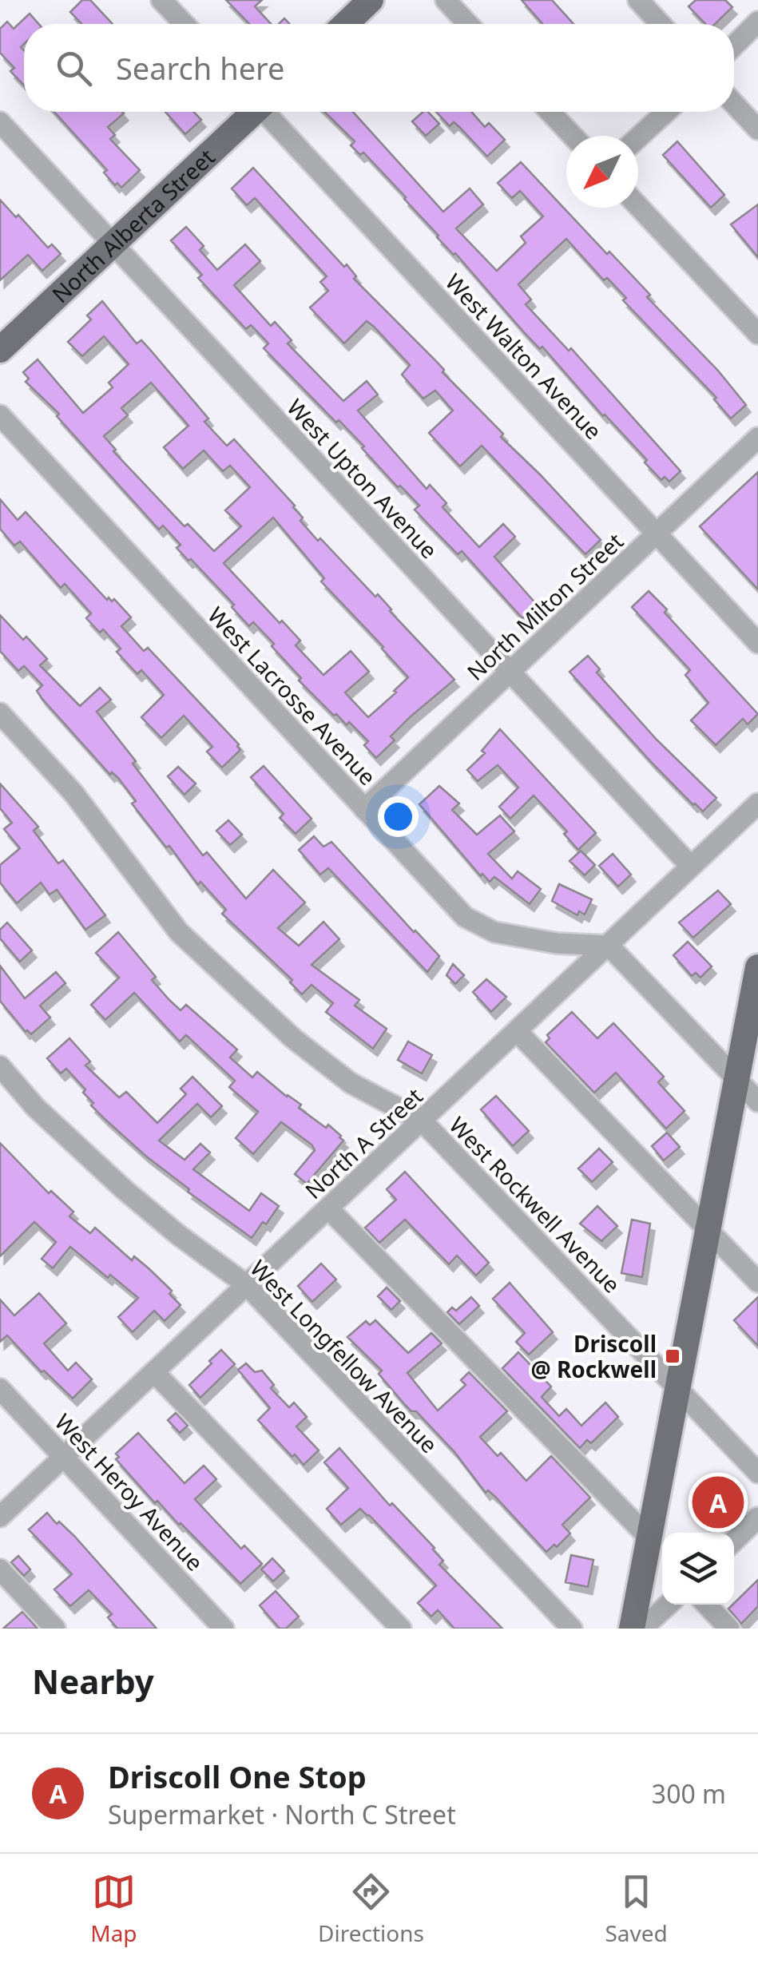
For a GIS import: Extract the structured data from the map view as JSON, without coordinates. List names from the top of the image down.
{
  "streets": {
    "main road": ["North Alberta Street"],
    "street": [
      "West Walton Avenue",
      "West Upton Avenue",
      "North Milton Street",
      "West Lacrosse Avenue",
      "North A Street",
      "West Rockwell Avenue",
      "West Longfellow Avenue",
      "West Heroy Avenue"
    ]
  },
  "crossings": [
    ["North Alberta Street", "West Upton Avenue"],
    ["West Walton Avenue", "North Milton Street"],
    ["West Upton Avenue", "North Milton Street"],
    ["West Upton Avenue", "North A Street"],
    ["North Milton Street", "West Lacrosse Avenue"],
    ["West Lacrosse Avenue", "North A Street"],
    ["North A Street", "West Rockwell Avenue"],
    ["North A Street", "West Longfellow Avenue"],
    ["North A Street", "West Heroy Avenue"]
  ],
  "places": {
    "transit": ["Driscoll @ Rockwell"]
  },
  "north": "bottom left",
  "page": {
    "search": "Search here",
    "pins": "A",
    "heading": "Nearby",
    "list": [
      {
        "mark": "A",
        "name": "Driscoll One Stop",
        "note": "Supermarket · North C Street",
        "value": "300 m"
      }
    ],
    "nav": ["Map", "Directions", "Saved"]
  }
}
